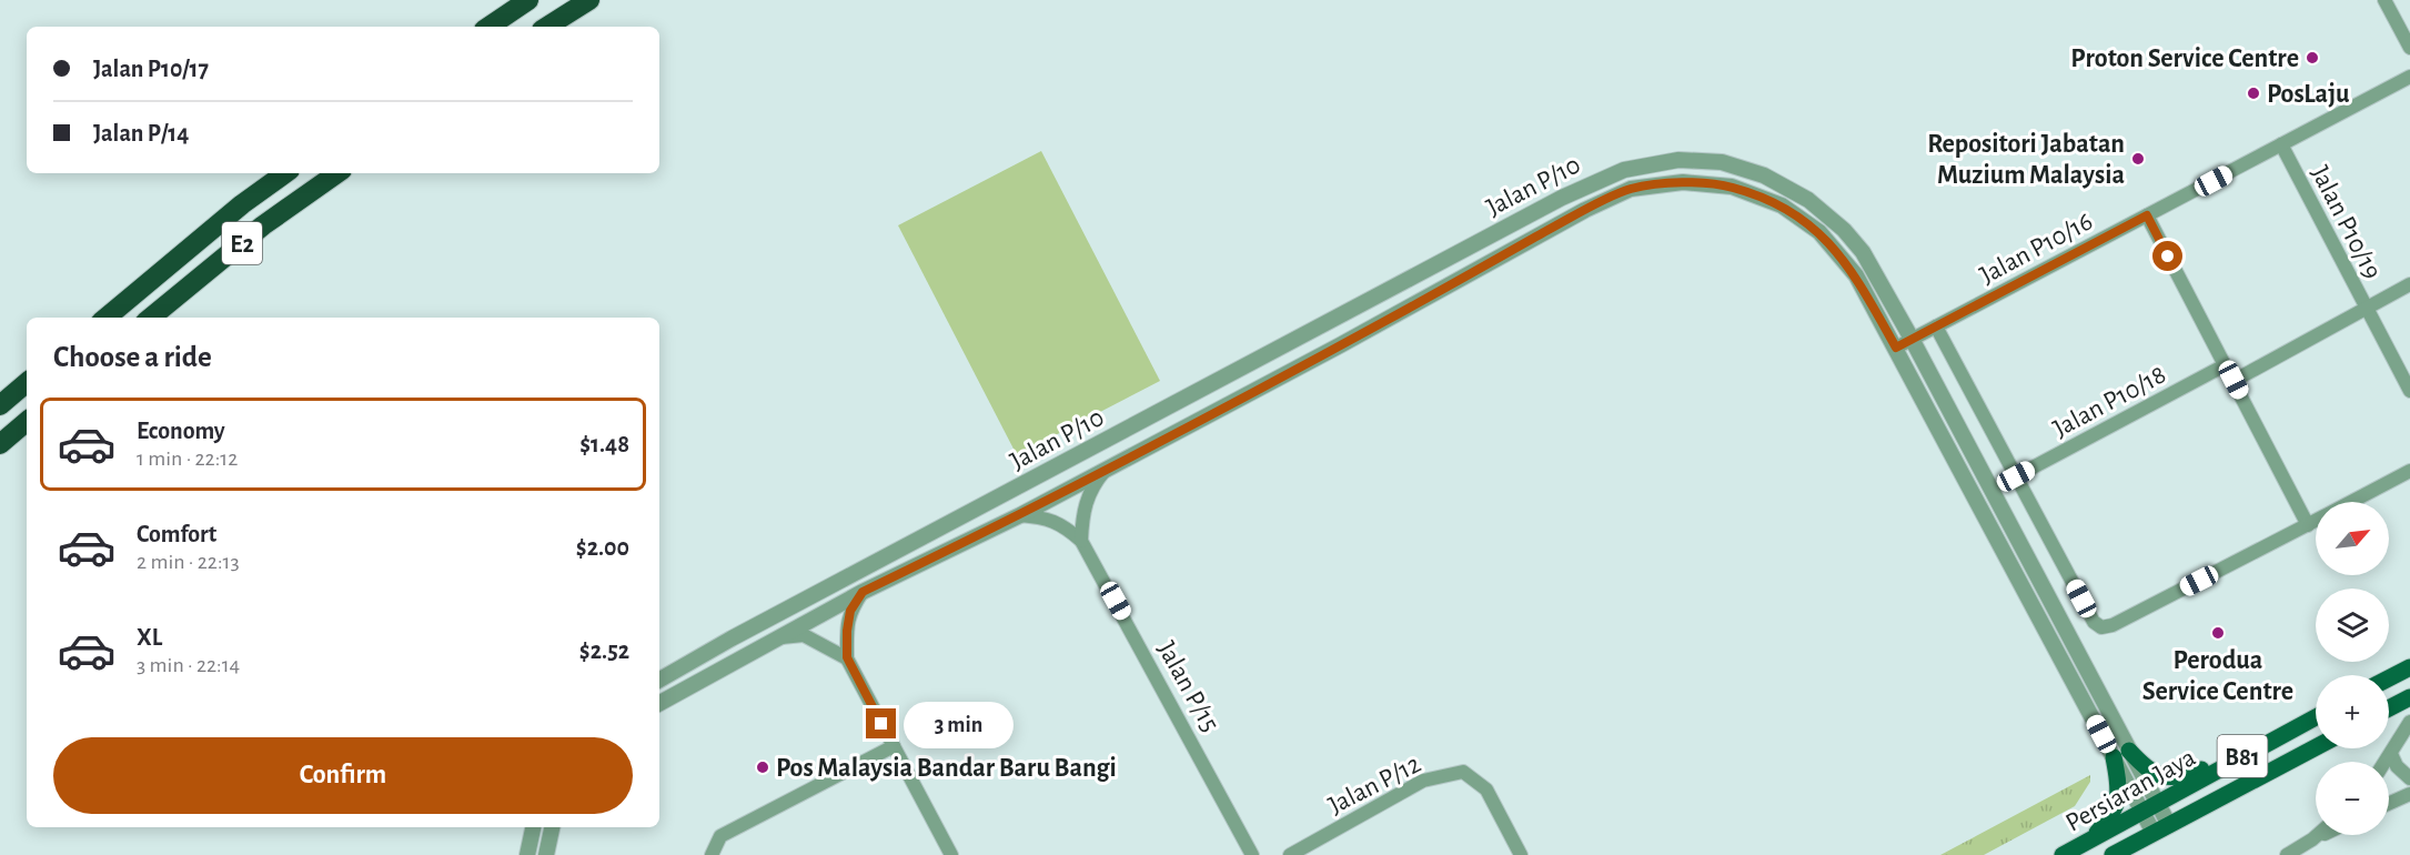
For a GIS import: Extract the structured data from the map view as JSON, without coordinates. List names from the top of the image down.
{
  "streets": {
    "highway": ["E2"],
    "main road": ["B81", "Persiaran Jaya"],
    "street": [
      "Jalan P/10",
      "Jalan P10/19",
      "Jalan P10/16",
      "Jalan P10/18",
      "Jalan P/15",
      "Jalan P/12"
    ]
  },
  "crossings": [
    ["Jalan P/10", "Jalan P10/16"],
    ["Jalan P/10", "Jalan P/15"],
    ["Jalan P/10", "Persiaran Jaya"],
    ["Jalan P10/19", "Jalan P10/16"]
  ],
  "places": [
    "Proton Service Centre",
    "PosLaju",
    "Repositori Jabatan Muzium Malaysia",
    "Perodua Service Centre",
    "Pos Malaysia Bandar Baru Bangi"
  ],
  "north": "top right",
  "page": {
    "banner": ["Jalan P10/17", "Jalan P/14"],
    "heading": "Choose a ride",
    "list": [
      {
        "name": "Economy",
        "note": "1 min · 22:12",
        "value": "$1.48"
      },
      {
        "name": "Comfort",
        "note": "2 min · 22:13",
        "value": "$2.00"
      },
      {
        "name": "XL",
        "note": "3 min · 22:14",
        "value": "$2.52"
      }
    ],
    "map_buttons": ["+", "−"],
    "bubble": "3 min",
    "buttons": "Confirm"
  }
}
